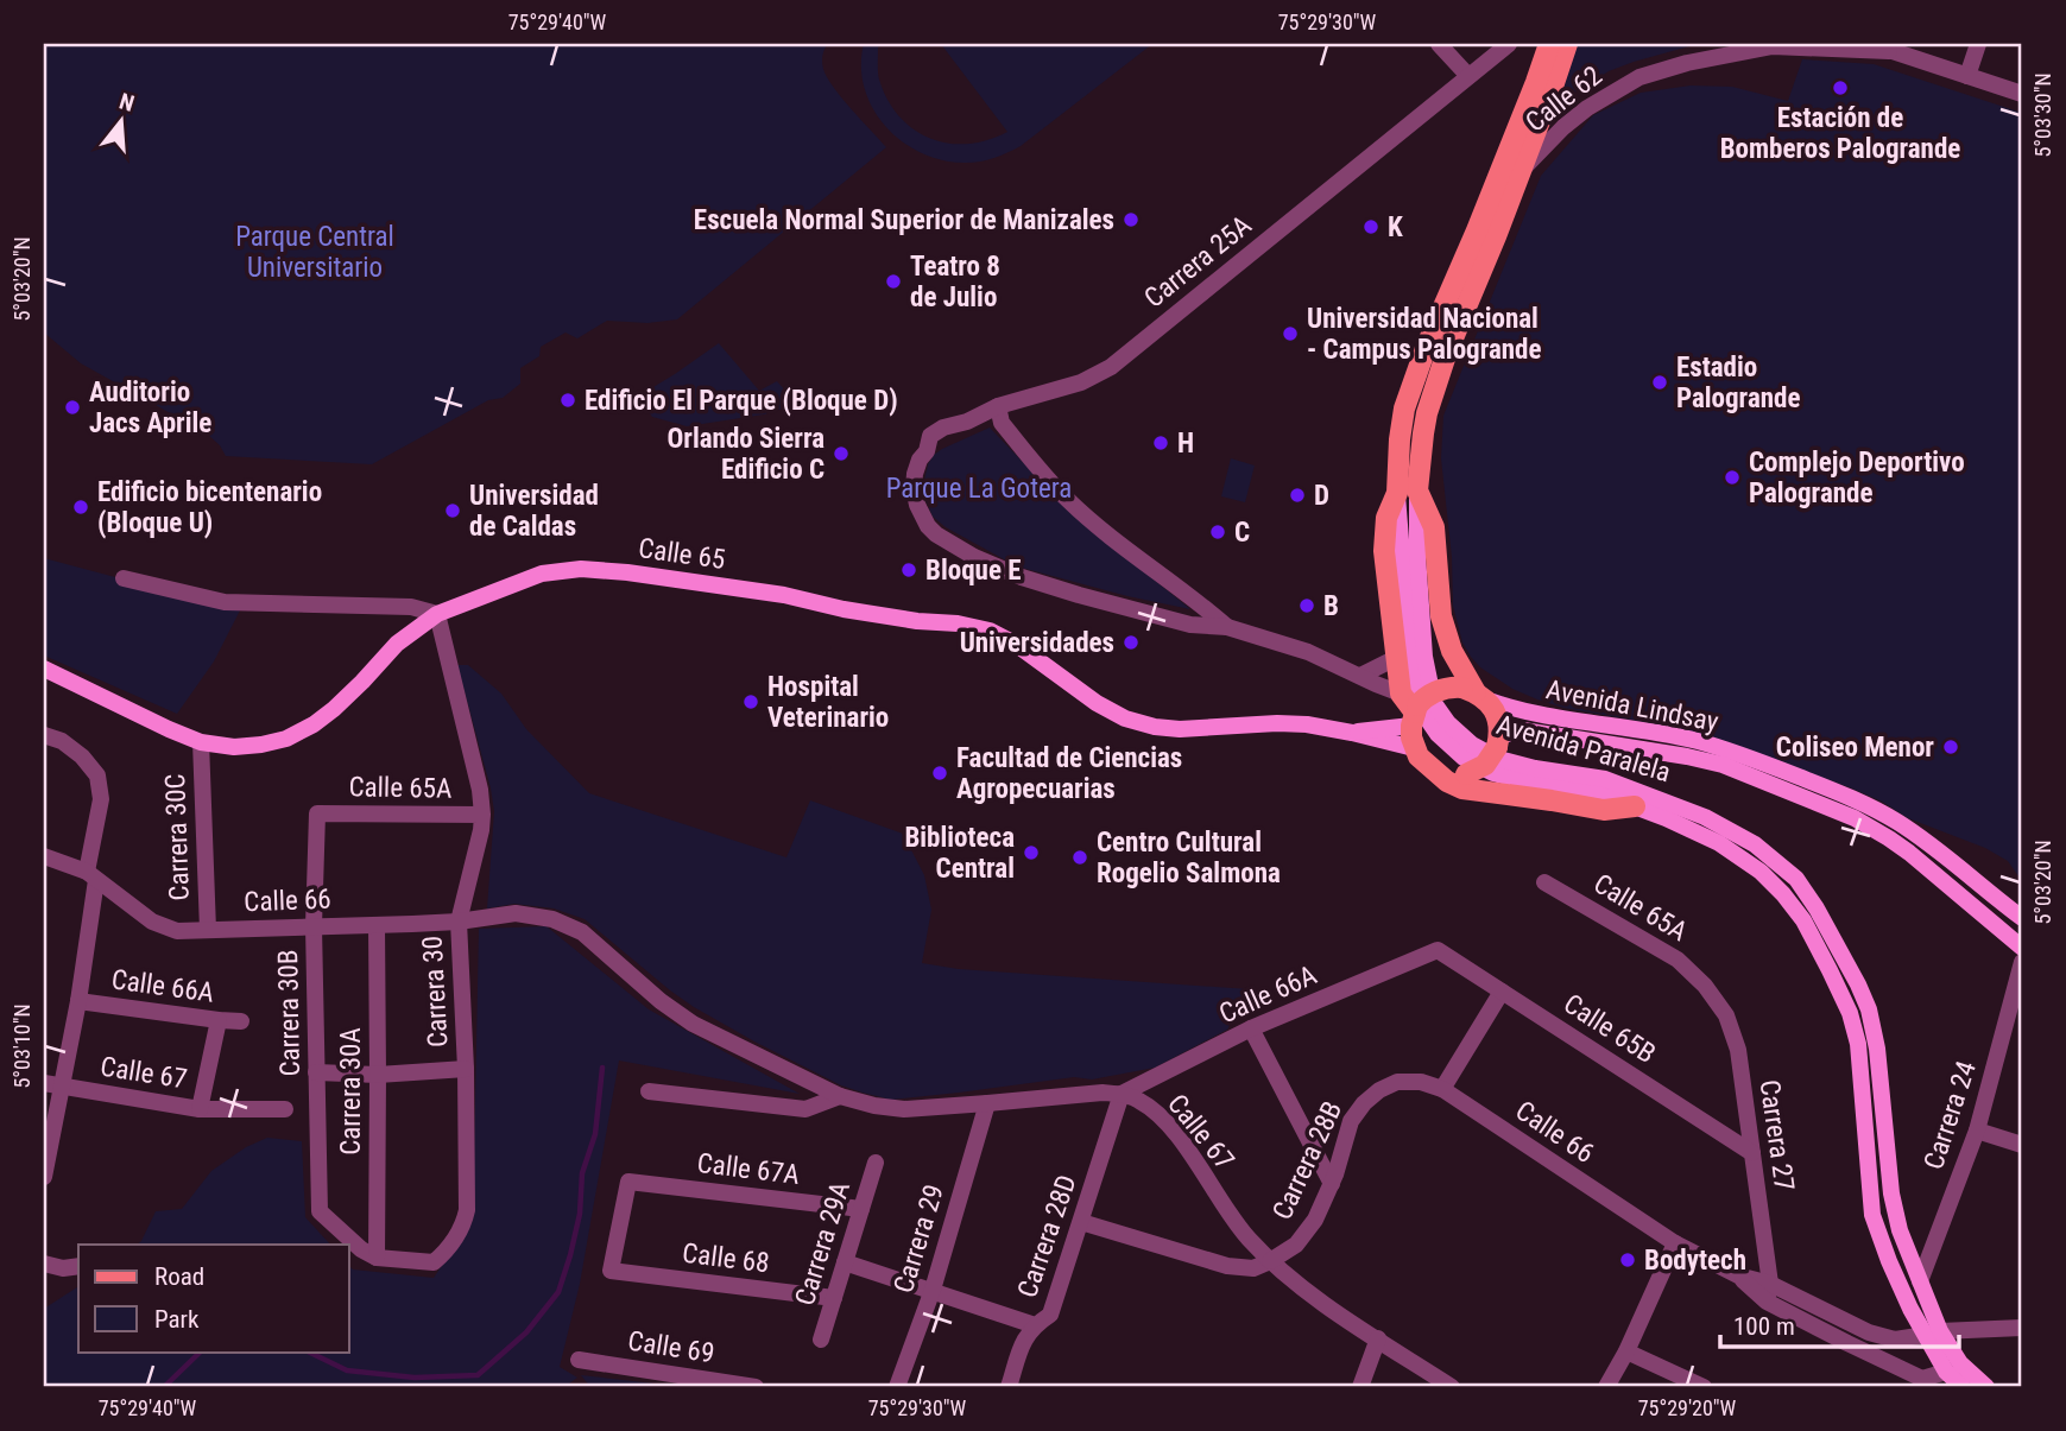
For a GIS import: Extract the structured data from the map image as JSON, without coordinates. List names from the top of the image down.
{
  "streets": {
    "main road": ["Calle 65", "Avenida Lindsay", "Avenida Paralela"],
    "street": [
      "Calle 62",
      "Carrera 25A",
      "Calle 65A",
      "Carrera 30C",
      "Calle 66",
      "Calle 66A",
      "Carrera 30",
      "Carrera 30B",
      "Calle 65B",
      "Calle 67",
      "Carrera 30A",
      "Carrera 24",
      "Carrera 27",
      "Carrera 28B",
      "Calle 67A",
      "Carrera 28D",
      "Carrera 29",
      "Carrera 29A",
      "Calle 68",
      "Calle 69"
    ]
  },
  "crossings": [
    ["Calle 62", "Avenida Paralela"],
    ["Calle 65", "Carrera 30C"],
    ["Calle 65", "Carrera 30"],
    ["Avenida Paralela", "Calle 66"],
    ["Avenida Paralela", "Carrera 24"],
    ["Calle 65A", "Carrera 30"],
    ["Calle 65A", "Carrera 30B"],
    ["Calle 65A", "Carrera 27"],
    ["Carrera 30C", "Calle 66"],
    ["Calle 66", "Carrera 30"],
    ["Calle 66", "Carrera 30B"],
    ["Calle 66", "Calle 67"],
    ["Calle 66", "Carrera 30A"],
    ["Calle 66", "Carrera 27"],
    ["Calle 66", "Carrera 28B"],
    ["Calle 66A", "Calle 65B"],
    ["Calle 66A", "Calle 67"],
    ["Calle 66A", "Carrera 28D"],
    ["Carrera 30", "Carrera 30B"],
    ["Carrera 30", "Carrera 30A"],
    ["Carrera 30B", "Carrera 30A"],
    ["Calle 65B", "Carrera 27"],
    ["Calle 67", "Carrera 28B"],
    ["Calle 67", "Carrera 28D"],
    ["Calle 67", "Carrera 29"],
    ["Calle 67A", "Carrera 29A"],
    ["Calle 67A", "Calle 68"],
    ["Carrera 29A", "Calle 68"]
  ],
  "parks": ["Parque Central Universitario", "Parque La Gotera"],
  "places": [
    "Estación de Bomberos Palogrande",
    "Escuela Normal Superior de Manizales",
    "K",
    "Teatro 8 de Julio",
    "Universidad Nacional - Campus Palogrande",
    "Estadio Palogrande",
    "Edificio El Parque (Bloque D)",
    "Auditorio Jacs Aprile",
    "H",
    "Orlando Sierra Edificio C",
    "Complejo Deportivo Palogrande",
    "D",
    "Edificio bicentenario (Bloque U)",
    "Universidad de Caldas",
    "C",
    "Bloque E",
    "B",
    "Universidades",
    "Hospital Veterinario",
    "Coliseo Menor",
    "Facultad de Ciencias Agropecuarias",
    "Biblioteca Central",
    "Centro Cultural Rogelio Salmona",
    "Bodytech"
  ],
  "legend": ["Road", "Park"],
  "scale_bar": "100 m",
  "north": "top",
  "coordinates": [
    "75°29'40\"W",
    "75°29'30\"W",
    "5°03'30\"N",
    "5°03'20\"N",
    "5°03'10\"N",
    "75°29'20\"W"
  ]
}
